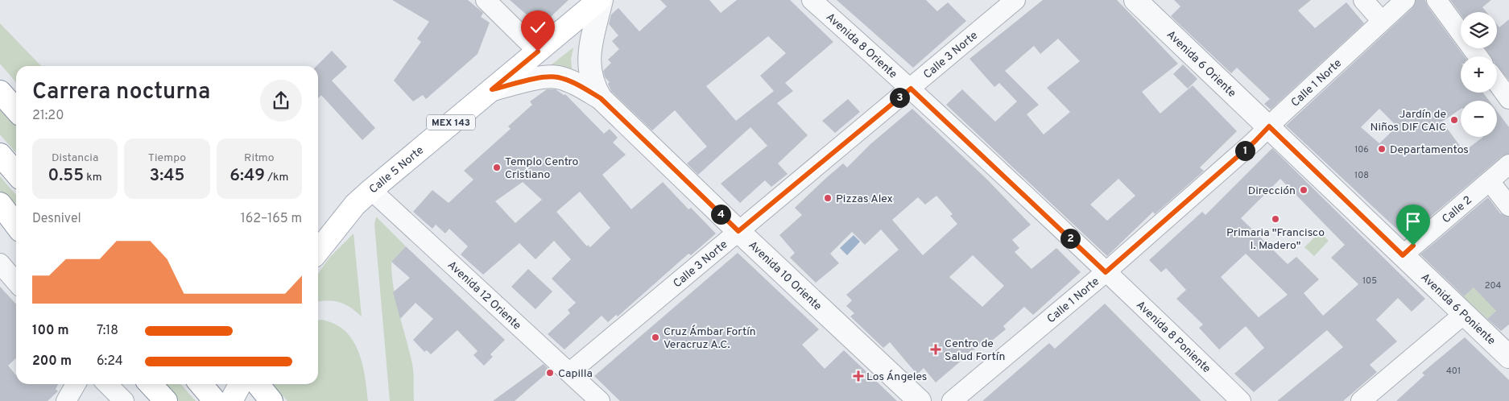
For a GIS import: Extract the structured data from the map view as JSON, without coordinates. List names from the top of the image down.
{
  "streets": {
    "main road": ["MEX 143", "Calle 5 Norte"],
    "street": [
      "Avenida 8 Oriente",
      "Calle 3 Norte",
      "Avenida 6 Oriente",
      "Calle 1 Norte",
      "Calle 2",
      "Avenida 10 Oriente",
      "Avenida 12 Oriente",
      "Avenida 6 Poniente",
      "Avenida 8 Poniente"
    ]
  },
  "crossings": [
    ["Avenida 8 Oriente", "Calle 3 Norte"],
    ["Avenida 8 Oriente", "Calle 1 Norte"],
    ["Avenida 8 Oriente", "Avenida 8 Poniente"],
    ["Calle 3 Norte", "Avenida 10 Oriente"],
    ["Calle 3 Norte", "Avenida 12 Oriente"],
    ["Avenida 6 Oriente", "Calle 1 Norte"],
    ["Avenida 6 Oriente", "Avenida 6 Poniente"],
    ["Calle 1 Norte", "Avenida 6 Poniente"],
    ["Calle 1 Norte", "Avenida 8 Poniente"],
    ["Calle 5 Norte", "Avenida 12 Oriente"],
    ["Calle 2", "Avenida 6 Poniente"]
  ],
  "places": {
    "other": [
      "Jardín de Niños DIF CAIC",
      "Departamentos",
      "Templo Centro Cristiano",
      "Dirección",
      "Pizzas Alex",
      "Primaria \"Francisco I. Madero\"",
      "Cruz Ámbar Fortín Veracruz A.C.",
      "Capilla"
    ],
    "health": ["Centro de Salud Fortín", "Los Ángeles"]
  },
  "house_numbers": [
    "106",
    "108",
    "105",
    "204",
    "401"
  ],
  "page": {
    "map_buttons": ["+", "−"],
    "heading": ["Carrera nocturna", "21:20"],
    "pins": [
      "3",
      "1",
      "4",
      "2"
    ],
    "stats": [
      ["Distancia", "0.55 km"],
      ["Tiempo", "3:45"],
      ["Ritmo", "6:49 /km"]
    ],
    "chart": ["Desnivel", "162–165 m"],
    "list": [
      {
        "name": "100 m",
        "note": "7:18"
      },
      {
        "name": "200 m",
        "note": "6:24"
      }
    ]
  }
}
